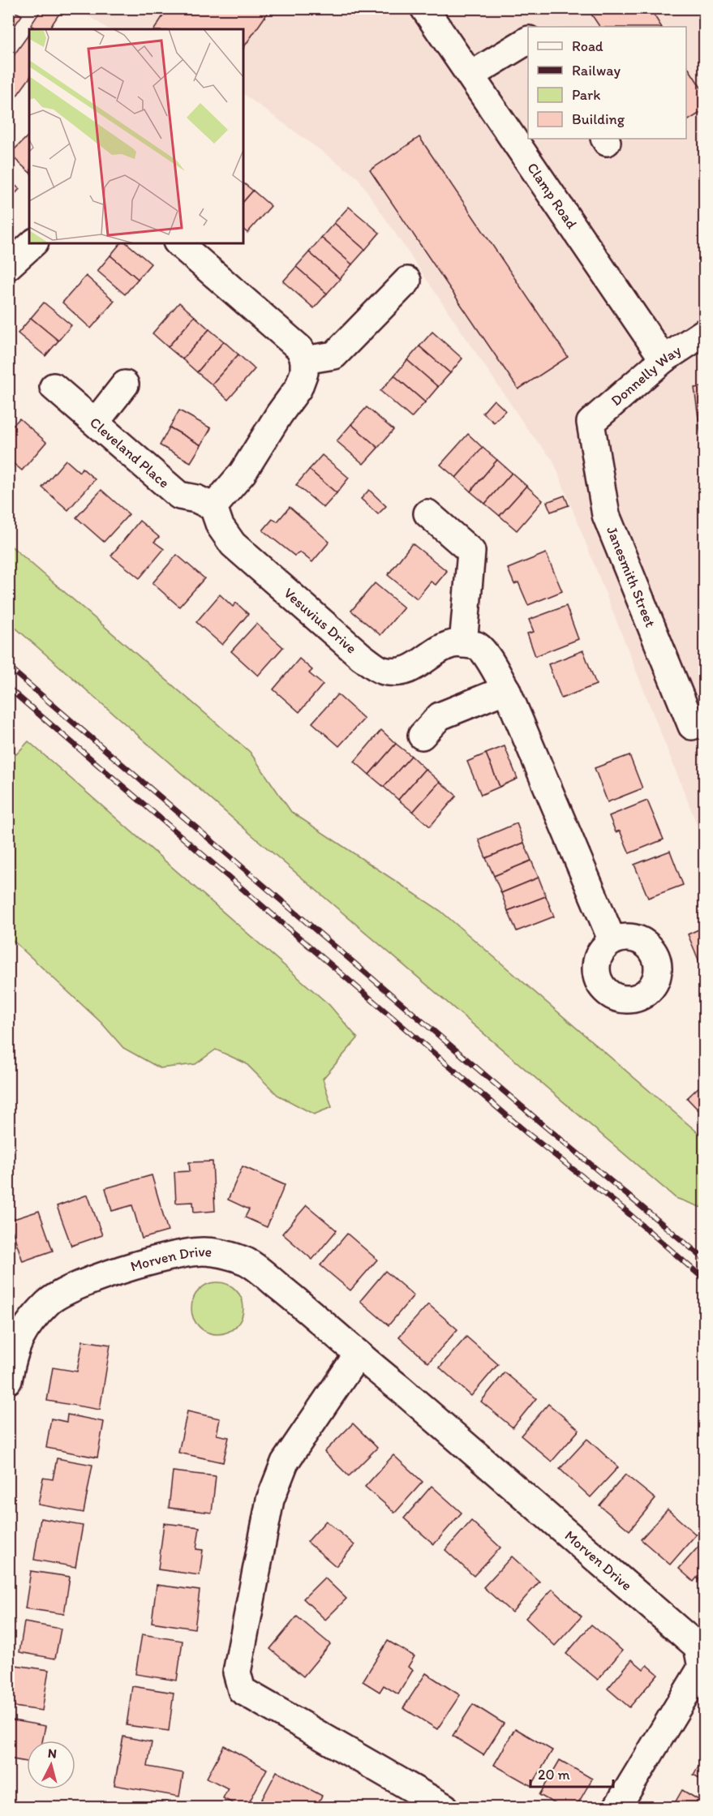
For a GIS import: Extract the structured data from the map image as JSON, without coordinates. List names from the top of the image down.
{
  "streets": {
    "street": [
      "Clamp Road",
      "Donnelly Way",
      "Cleveland Place",
      "Janesmith Street",
      "Vesuvius Drive",
      "Morven Drive"
    ]
  },
  "crossings": [
    ["Clamp Road", "Donnelly Way"],
    ["Donnelly Way", "Janesmith Street"],
    ["Cleveland Place", "Vesuvius Drive"]
  ],
  "legend": [
    "Road",
    "Railway",
    "Park",
    "Building"
  ],
  "scale_bar": "20 m",
  "north": "top"
}
